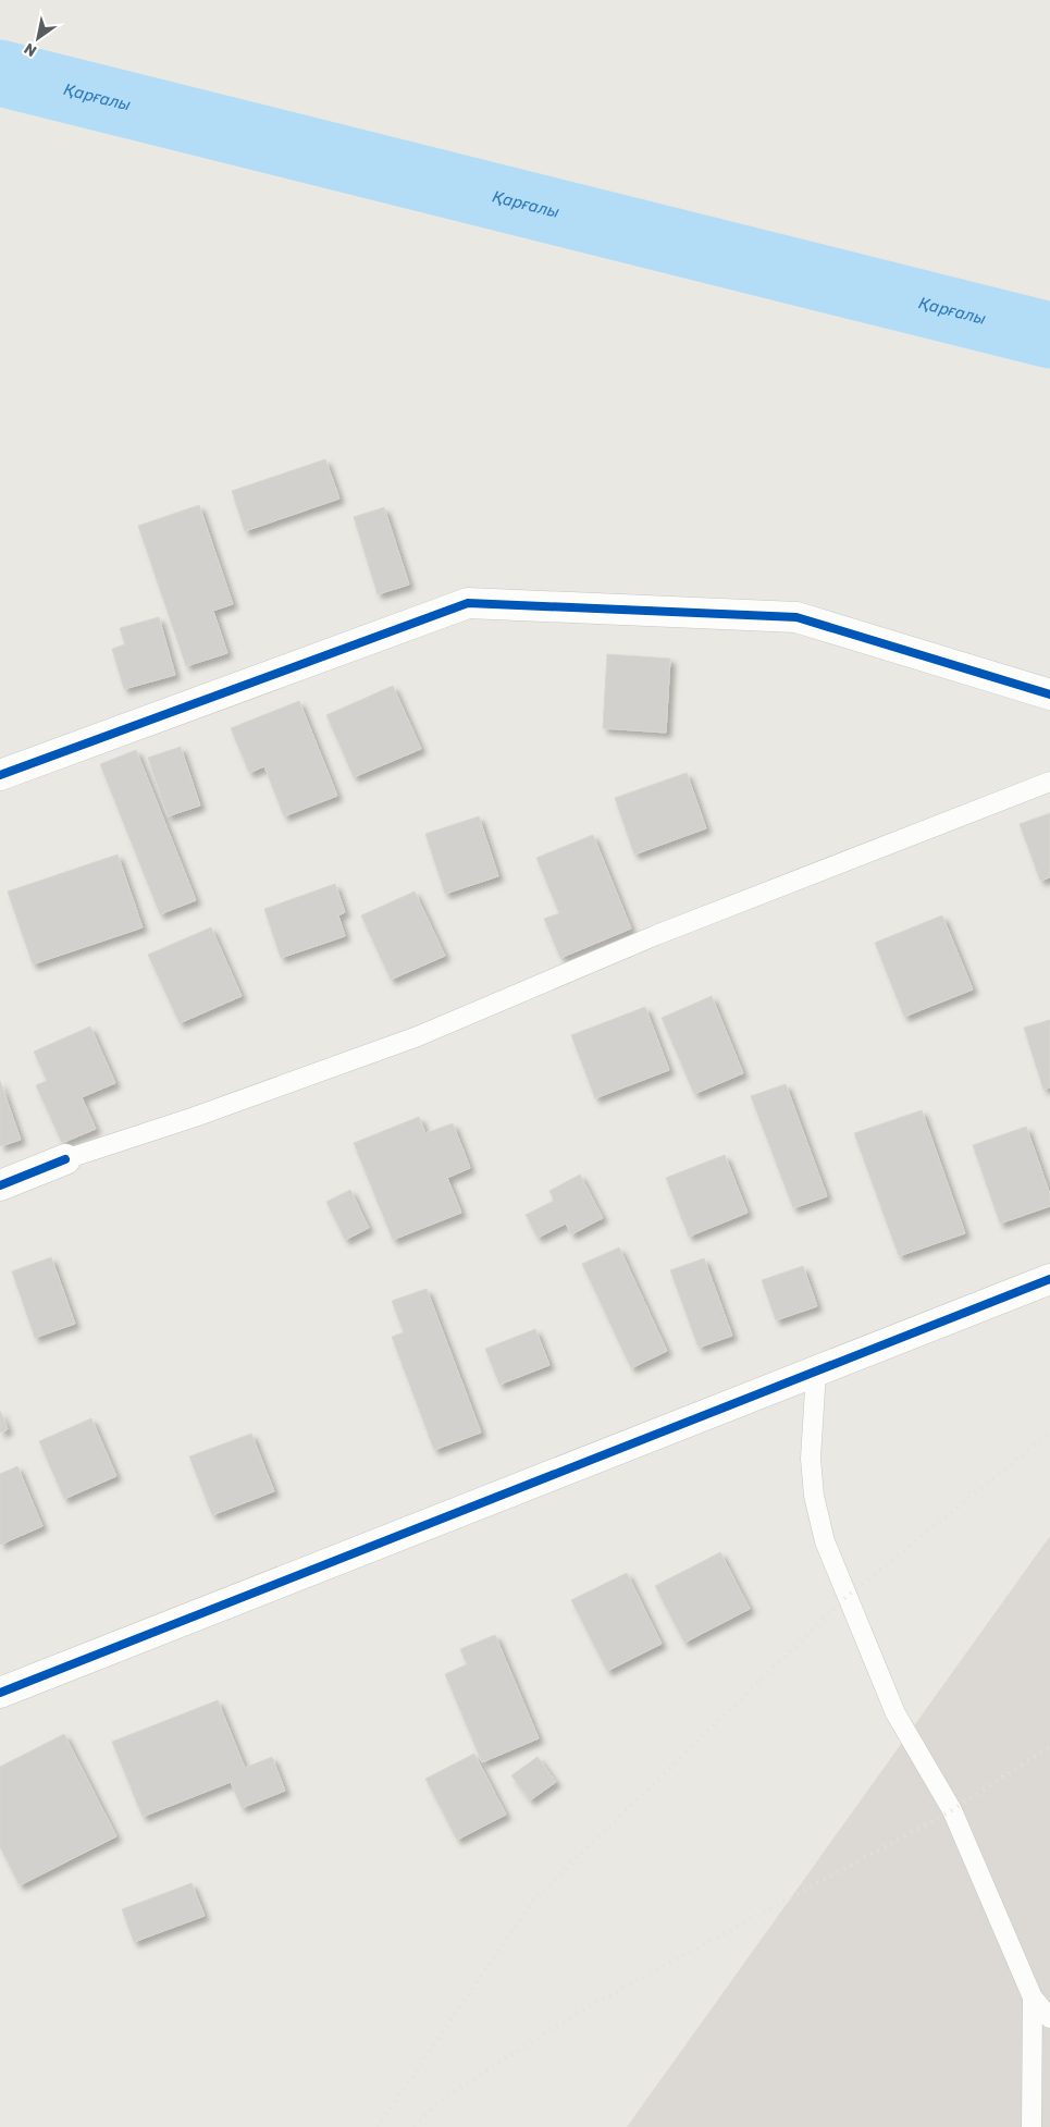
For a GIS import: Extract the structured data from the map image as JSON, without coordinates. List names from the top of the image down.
{
  "water": ["Қарғалы"],
  "north": "bottom left"
}
